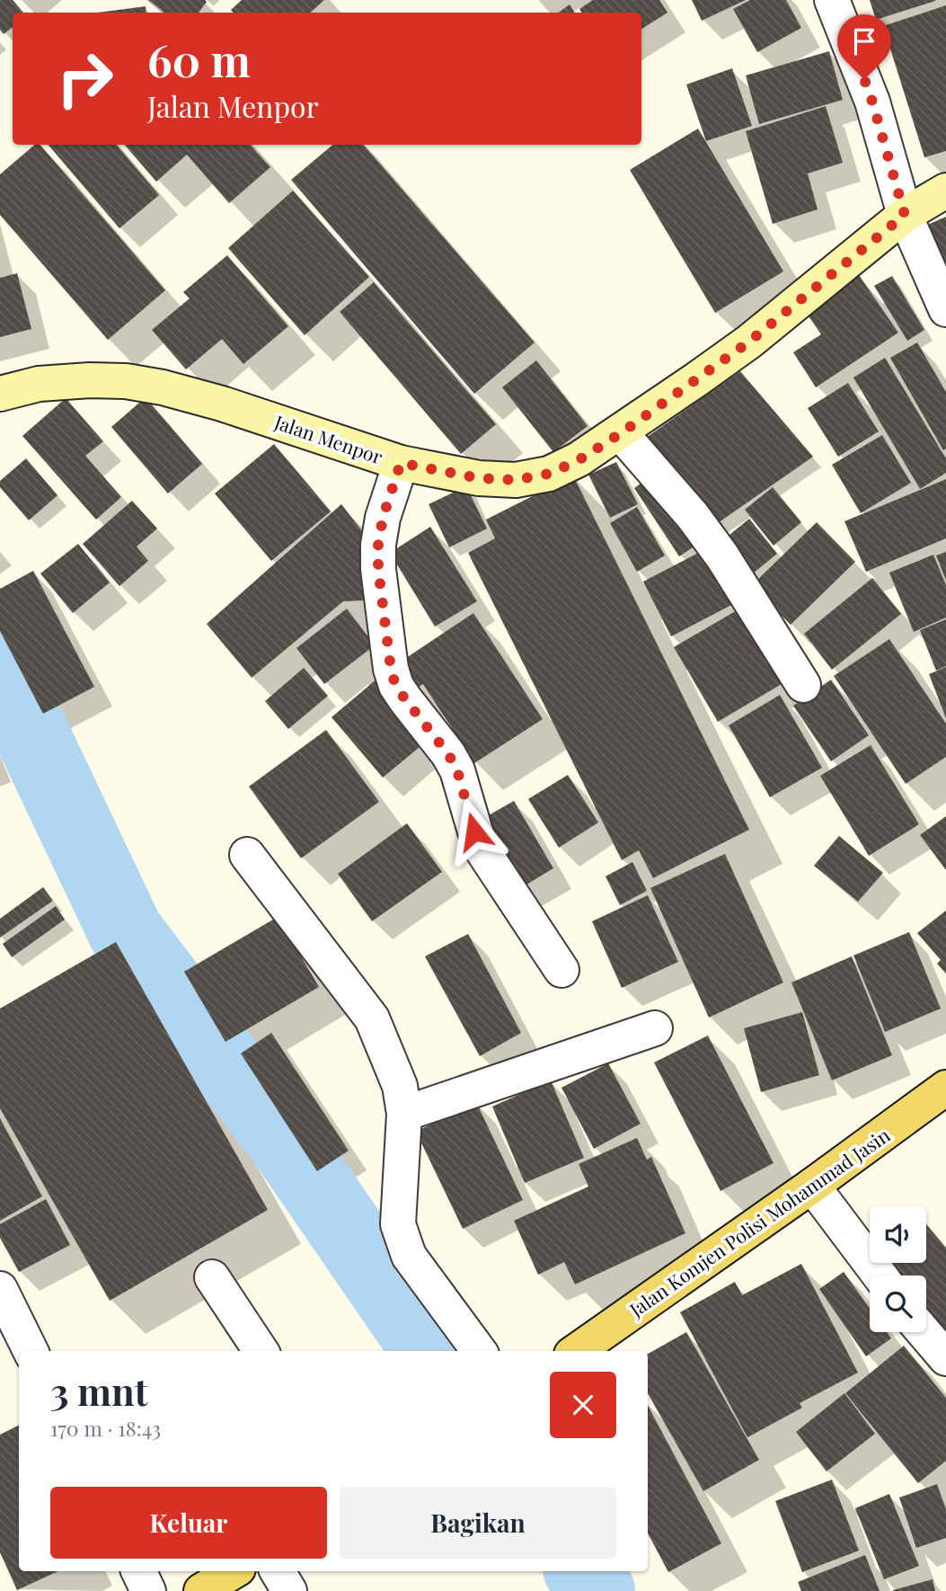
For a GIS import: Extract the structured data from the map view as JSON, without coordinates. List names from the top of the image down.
{
  "streets": {
    "main road": ["Jalan Komjen Polisi Mohammad Jasin"],
    "street": ["Jalan Menpor"]
  },
  "page": {
    "turn": ["60 m", "Jalan Menpor"],
    "heading": ["3 mnt", "170 m · 18:43"],
    "buttons": ["Keluar", "Bagikan"]
  }
}
